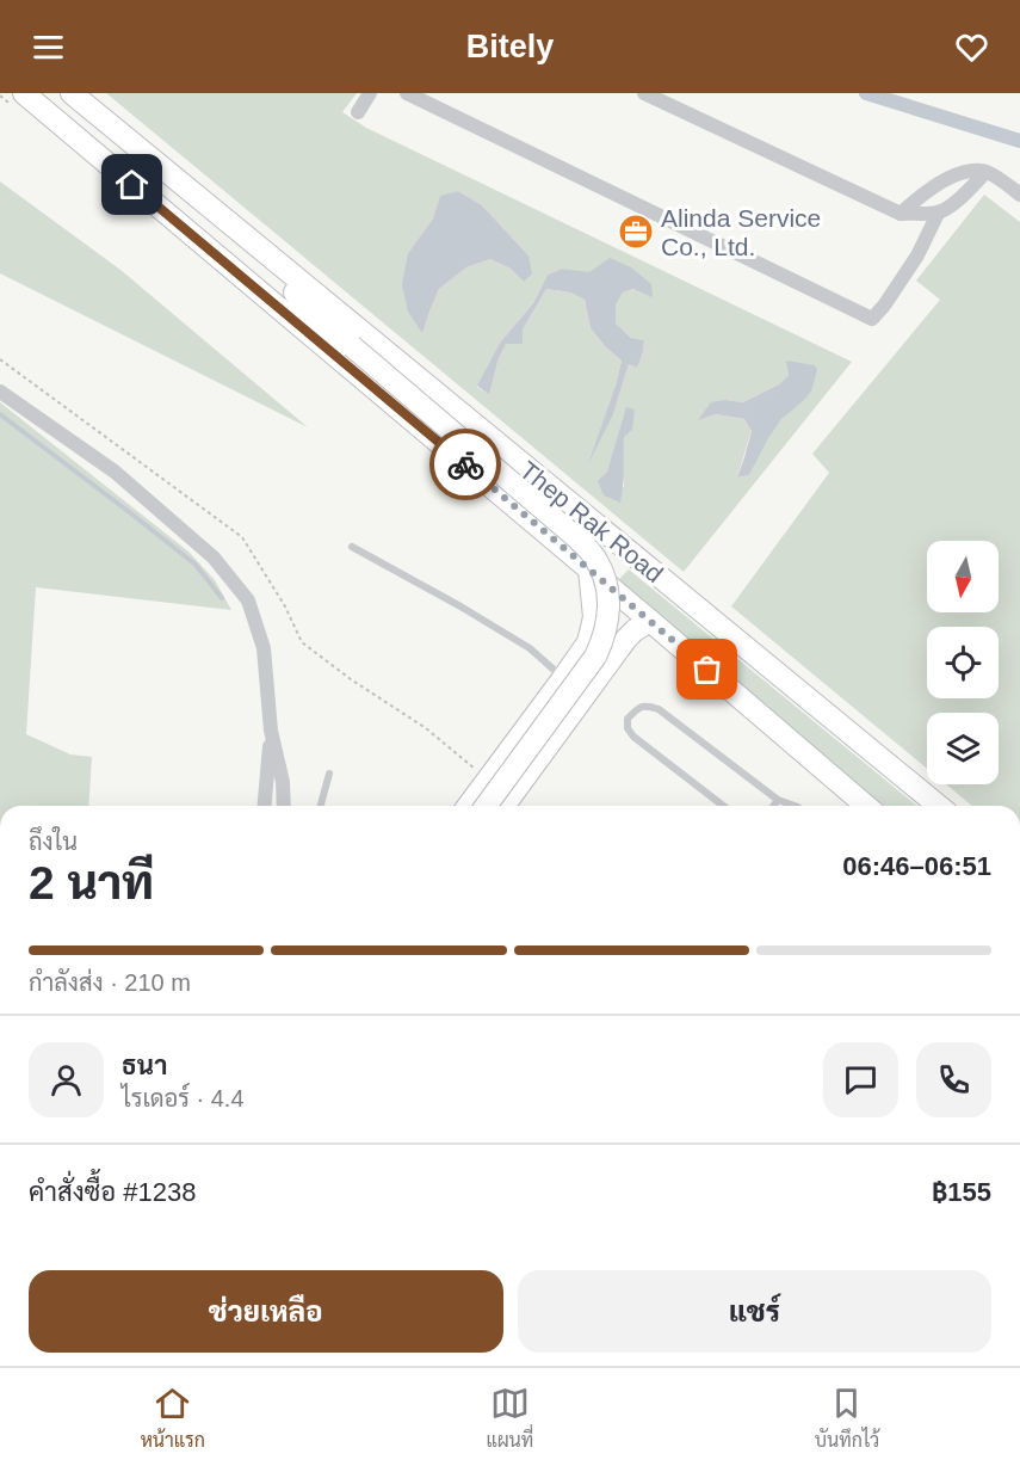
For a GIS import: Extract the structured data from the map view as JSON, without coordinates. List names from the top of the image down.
{
  "streets": {
    "main road": ["Thep Rak Road"]
  },
  "places": {
    "office": ["Alinda Service Co., Ltd."]
  },
  "north": "bottom",
  "page": {
    "header": "Bitely",
    "heading": ["2 นาที", "ถึงใน", "06:46–06:51"],
    "panel": [
      "ธนา",
      "ไรเดอร์ · 4.4",
      "คำสั่งซื้อ #1238",
      "฿155"
    ],
    "bar": "กำลังส่ง · 210 m",
    "buttons": ["ช่วยเหลือ", "แชร์"],
    "tabs": ["หน้าแรก", "แผนที่", "บันทึกไว้"]
  }
}
